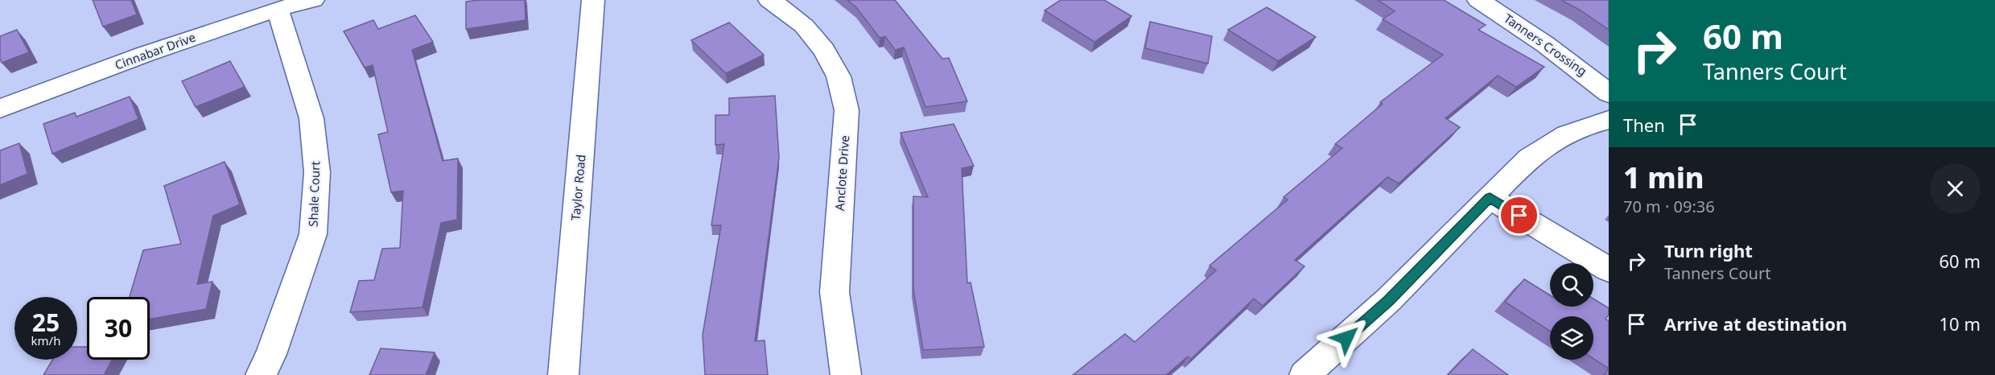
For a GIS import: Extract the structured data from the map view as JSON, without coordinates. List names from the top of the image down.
{
  "streets": {
    "street": [
      "Tanners Crossing",
      "Cinnabar Drive",
      "Anclote Drive",
      "Taylor Road",
      "Shale Court"
    ]
  },
  "crossings": [
    ["Cinnabar Drive", "Shale Court"]
  ],
  "page": {
    "turn": ["60 m", "Tanners Court"],
    "then": "Then",
    "heading": ["1 min", "70 m · 09:36"],
    "list": [
      {
        "name": "Turn right",
        "note": "Tanners Court",
        "value": "60 m"
      },
      {
        "name": "Arrive at destination",
        "value": "10 m"
      }
    ],
    "speed": "25 km/h",
    "limit": "30"
  }
}
